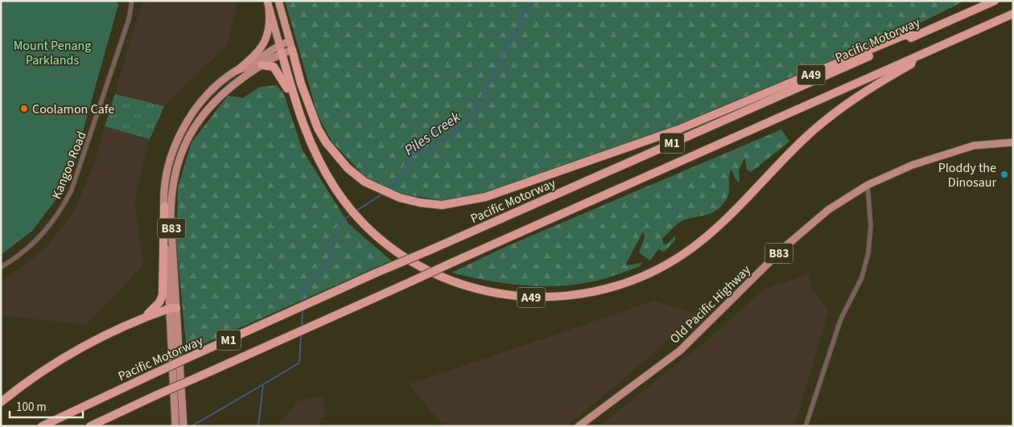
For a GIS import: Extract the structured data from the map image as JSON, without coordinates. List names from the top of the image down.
{
  "streets": {
    "highway": ["Pacific Motorway", "A49", "M1"],
    "main road": ["B83", "Old Pacific Highway"],
    "street": ["Kangoo Road"]
  },
  "crossings": [
    ["Pacific Motorway", "A49"],
    ["A49", "M1"],
    ["A49", "B83"]
  ],
  "water": ["Piles Creek"],
  "parks": ["Mount Penang Parklands"],
  "places": ["Coolamon Cafe", "Ploddy the Dinosaur"],
  "scale_bar": "100 m"
}
